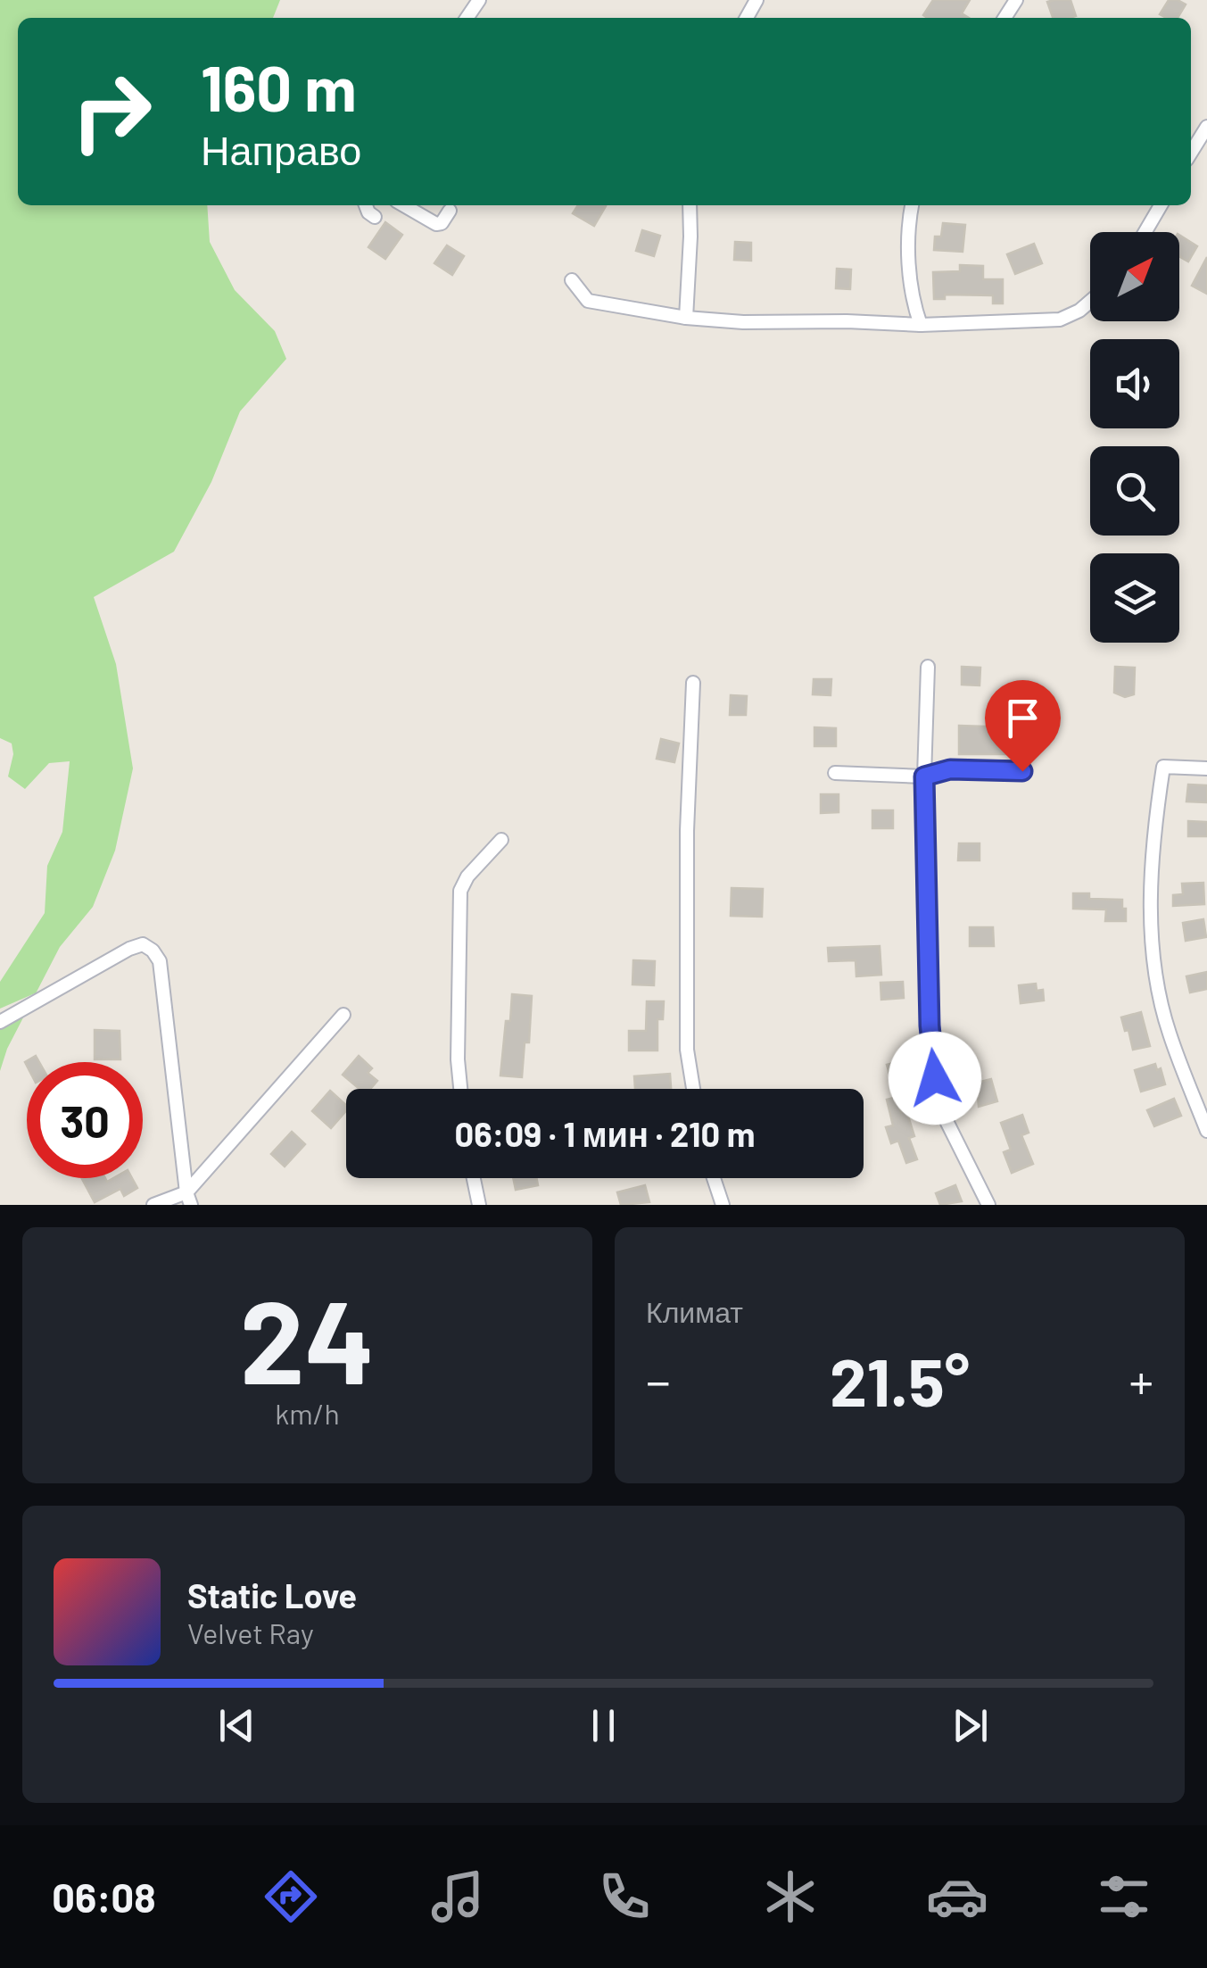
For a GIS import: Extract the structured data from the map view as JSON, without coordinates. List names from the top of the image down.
{
  "north": "top right",
  "page": {
    "turn": ["160 m", "Направо"],
    "limit": "30",
    "trip": "06:09 · 1 мин · 210 m",
    "tile": [
      ["24", "km/h"],
      "Климат"
    ],
    "heat": ["−", "21.5°", "+"],
    "song": ["Static Love", "Velvet Ray"],
    "tabs": "06:08"
  }
}
